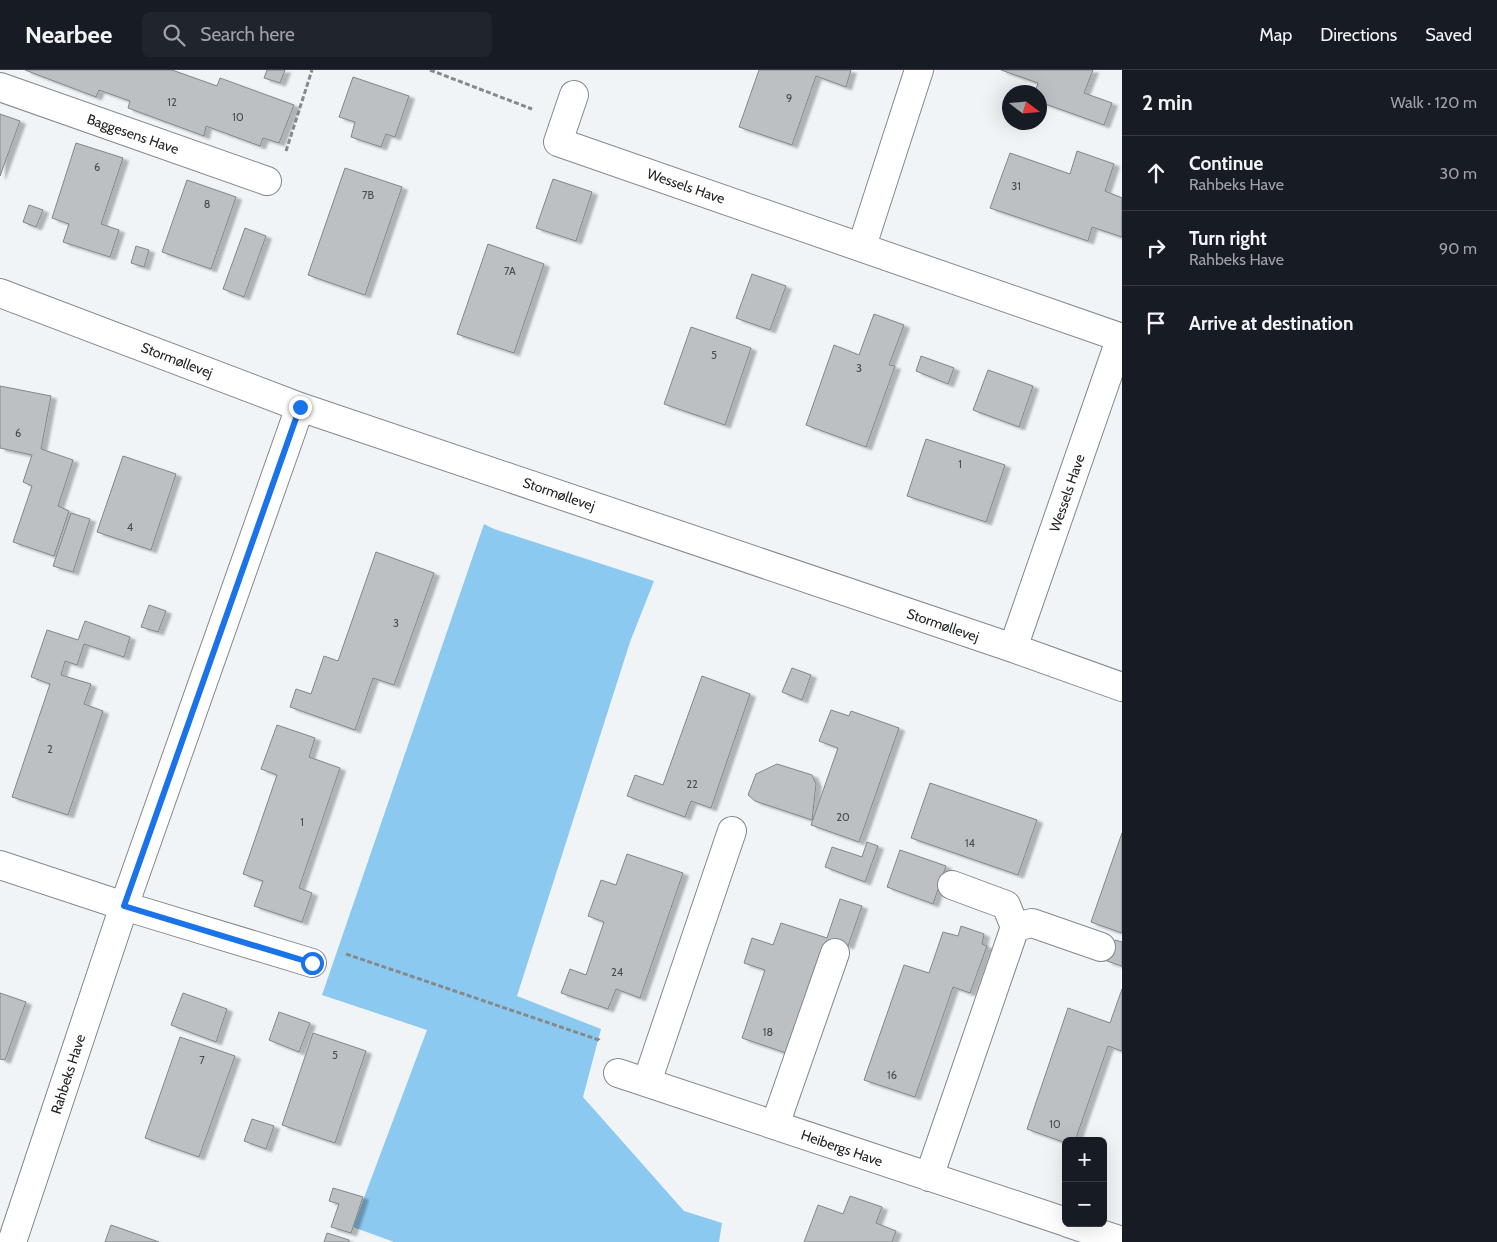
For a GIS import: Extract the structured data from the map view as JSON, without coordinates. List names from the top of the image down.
{
  "streets": {
    "street": [
      "Baggesens Have",
      "Wessels Have",
      "Stormøllevej",
      "Rahbeks Have",
      "Heibergs Have"
    ]
  },
  "crossings": [
    ["Wessels Have", "Stormøllevej"],
    ["Stormøllevej", "Rahbeks Have"]
  ],
  "house_numbers": [
    "9",
    "12",
    "10",
    "6",
    "31",
    "7B",
    "8",
    "7A",
    "5",
    "3",
    "6",
    "1",
    "4",
    "3",
    "2",
    "22",
    "20",
    "1",
    "14",
    "24",
    "18",
    "5",
    "7",
    "16",
    "10"
  ],
  "north": "right",
  "page": {
    "header": "Nearbee",
    "search": "Search here",
    "nav": ["Map", "Directions", "Saved"],
    "heading": ["2 min", "Walk · 120 m"],
    "list": [
      ["Continue", "Rahbeks Have", "30 m"],
      ["Turn right", "Rahbeks Have", "90 m"],
      "Arrive at destination"
    ],
    "map_buttons": ["+", "−"]
  }
}
